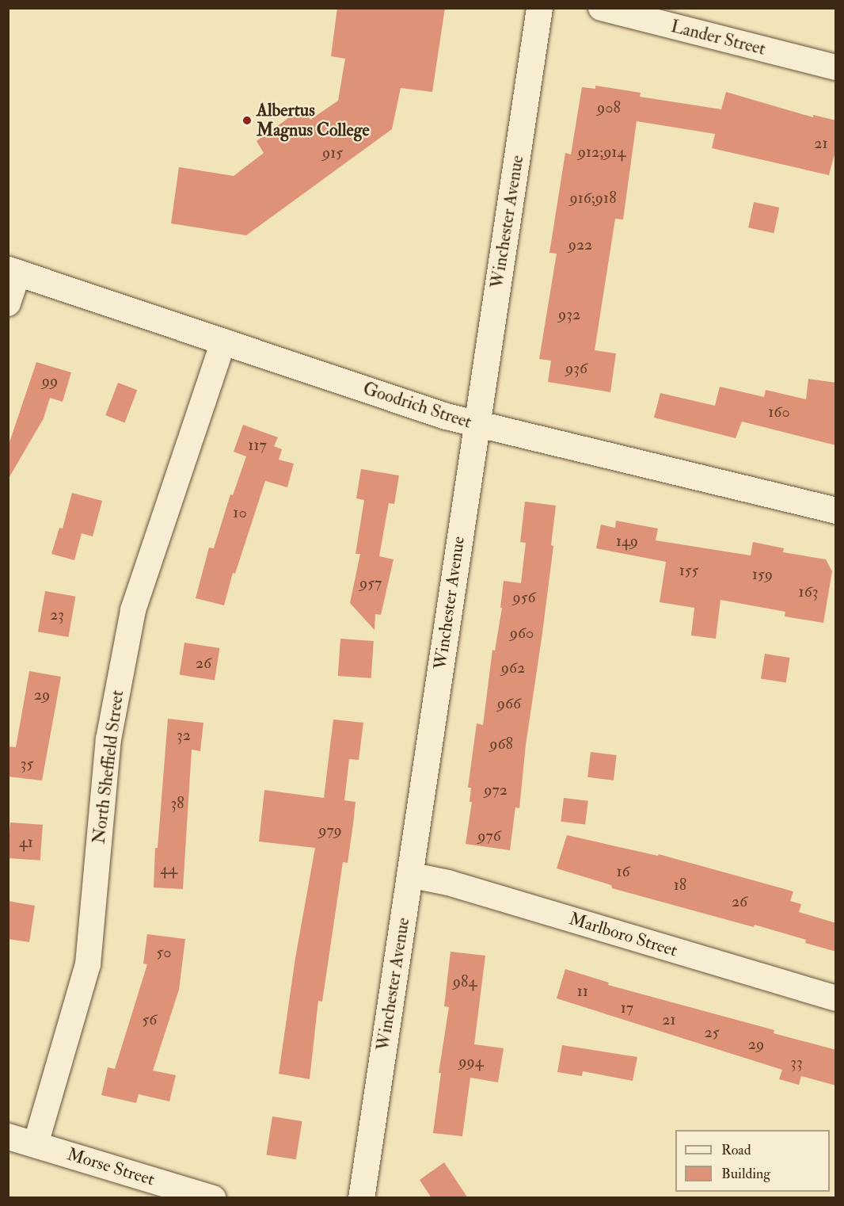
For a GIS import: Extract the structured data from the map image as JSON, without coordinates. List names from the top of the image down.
{
  "streets": {
    "street": [
      "Lander Street",
      "Winchester Avenue",
      "Goodrich Street",
      "North Sheffield Street",
      "Marlboro Street",
      "Morse Street"
    ]
  },
  "crossings": [
    ["Winchester Avenue", "Goodrich Street"],
    ["Winchester Avenue", "Marlboro Street"],
    ["Goodrich Street", "North Sheffield Street"],
    ["North Sheffield Street", "Morse Street"]
  ],
  "places": ["Albertus Magnus College"],
  "house_numbers": [
    "908",
    "21",
    "912;914",
    "915",
    "916;918",
    "922",
    "932",
    "936",
    "99",
    "160",
    "117",
    "10",
    "149",
    "155",
    "159",
    "957",
    "163",
    "956",
    "23",
    "960",
    "26",
    "962",
    "29",
    "966",
    "32",
    "968",
    "35",
    "972",
    "38",
    "979",
    "976",
    "41",
    "44",
    "16",
    "18",
    "26",
    "50",
    "984",
    "11",
    "17",
    "56",
    "21",
    "25",
    "29",
    "994",
    "33"
  ],
  "legend": ["Road", "Building"]
}
